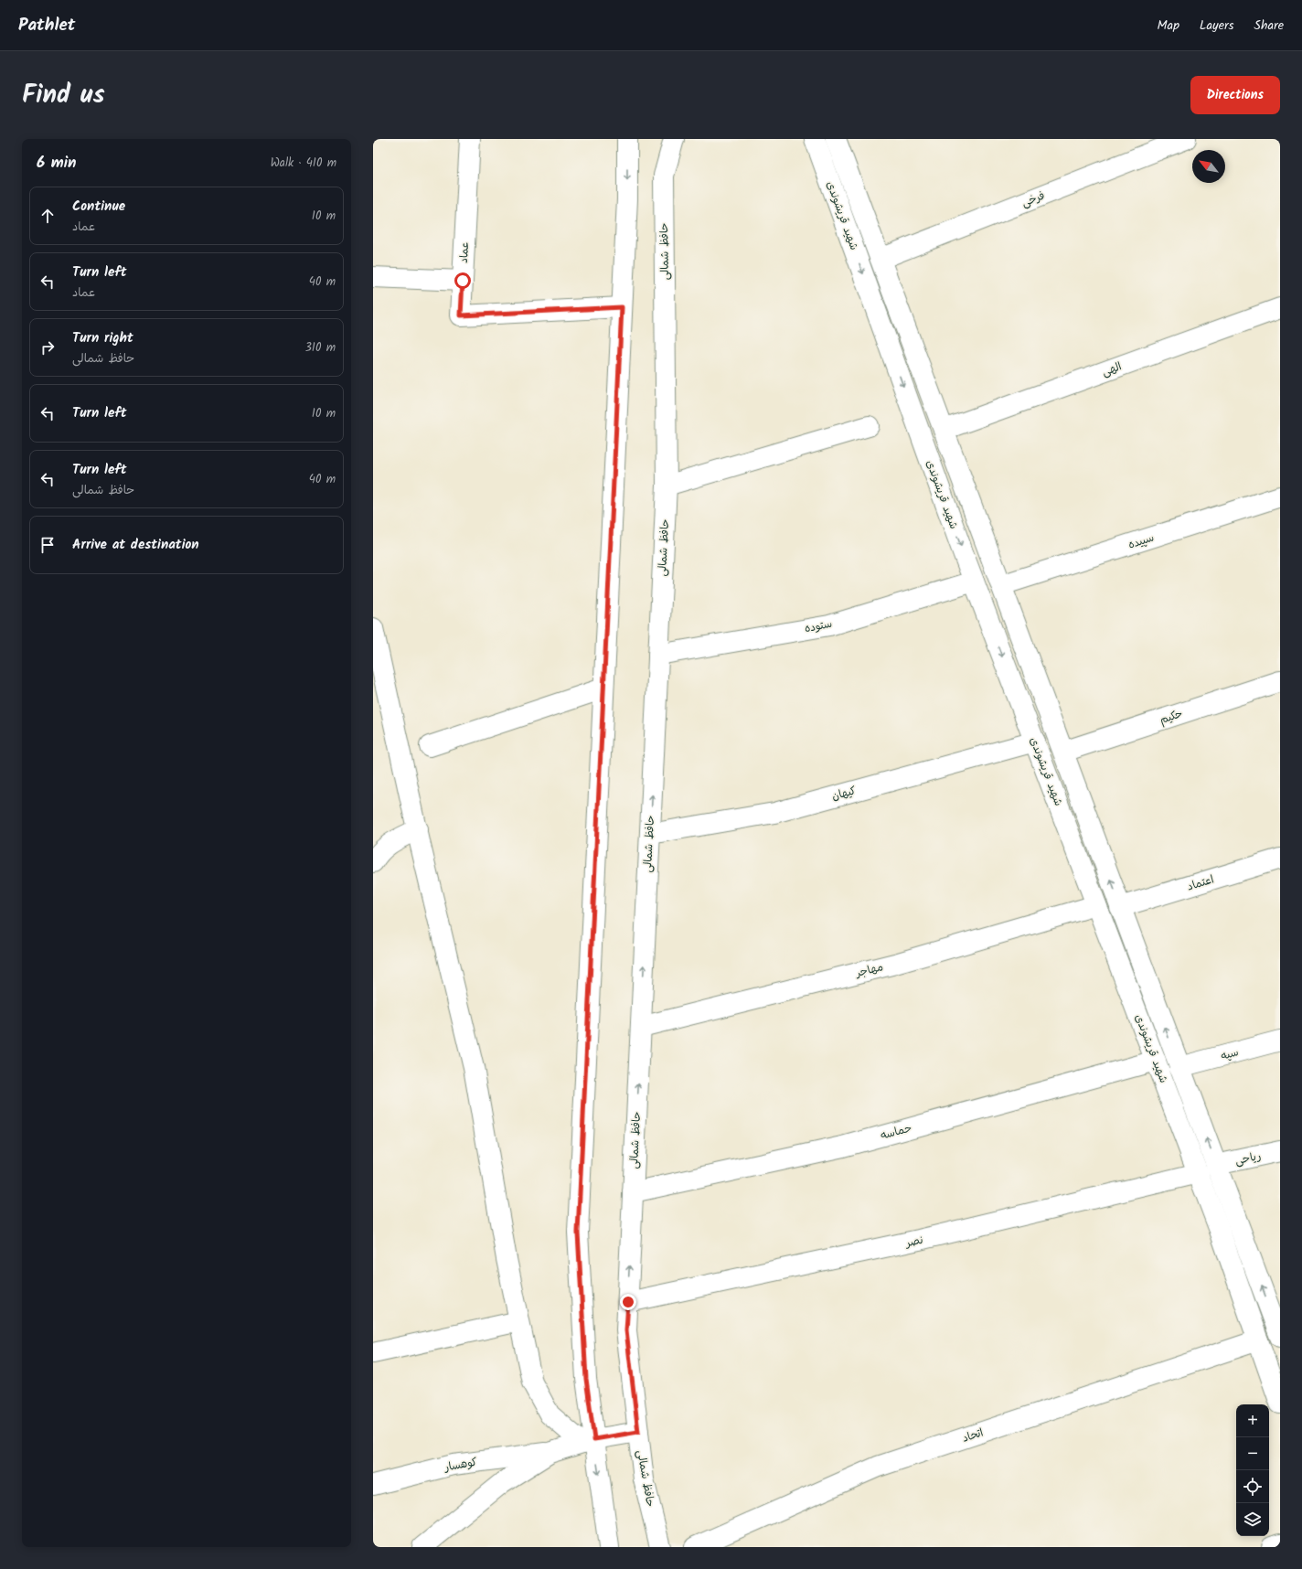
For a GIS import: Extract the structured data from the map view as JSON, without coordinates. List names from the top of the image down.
{
  "streets": {
    "street": [
      "فرخی",
      "شهید قریشوندی",
      "حافظ شمالی",
      "عماد",
      "الهی",
      "سپیده",
      "ستوده",
      "حکیم",
      "کیهان",
      "اعتماد",
      "مهاجر",
      "سپه",
      "حماسه",
      "ریاحی",
      "نصر",
      "اتحاد",
      "کوهسار"
    ]
  },
  "crossings": [
    ["فرخی", "شهید قریشوندی"],
    ["شهید قریشوندی", "الهی"],
    ["شهید قریشوندی", "سپیده"],
    ["شهید قریشوندی", "ستوده"],
    ["شهید قریشوندی", "حکیم"],
    ["شهید قریشوندی", "کیهان"],
    ["شهید قریشوندی", "اعتماد"],
    ["شهید قریشوندی", "مهاجر"],
    ["شهید قریشوندی", "سپه"],
    ["شهید قریشوندی", "حماسه"],
    ["شهید قریشوندی", "ریاحی"],
    ["شهید قریشوندی", "نصر"],
    ["شهید قریشوندی", "اتحاد"],
    ["حافظ شمالی", "ستوده"],
    ["حافظ شمالی", "کیهان"],
    ["حافظ شمالی", "مهاجر"],
    ["حافظ شمالی", "حماسه"],
    ["حافظ شمالی", "نصر"]
  ],
  "north": "top left",
  "page": {
    "header": "Pathlet",
    "nav": ["Map", "Layers", "Share"],
    "title": "Find us",
    "buttons": "Directions",
    "heading": ["6 min", "Walk · 410 m"],
    "list": [
      ["Continue", "عماد", "10 m"],
      ["Turn left", "عماد", "40 m"],
      ["Turn right", "حافظ شمالی", "310 m"],
      ["Turn left", "10 m"],
      ["Turn left", "حافظ شمالی", "40 m"],
      "Arrive at destination"
    ],
    "map_buttons": ["+", "−"]
  }
}
